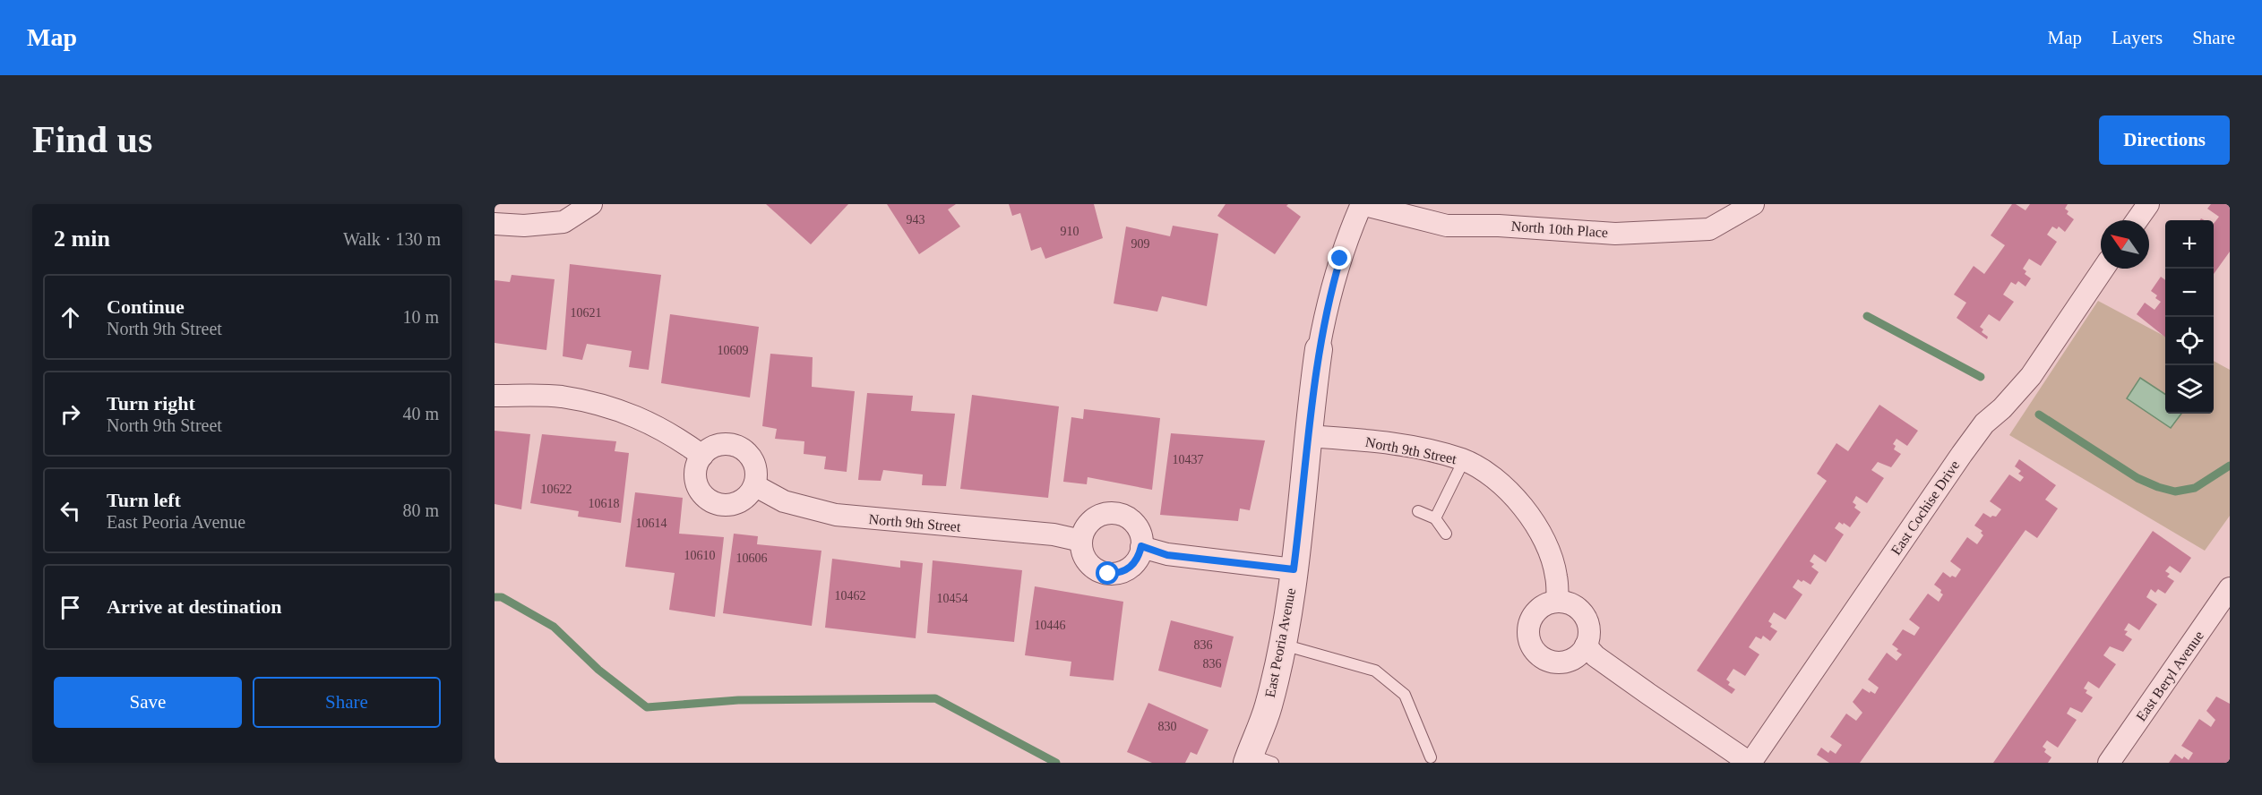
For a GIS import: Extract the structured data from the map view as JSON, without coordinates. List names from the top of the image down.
{
  "streets": {
    "street": [
      "North 10th Place",
      "North 9th Street",
      "East Cochise Drive",
      "East Peoria Avenue",
      "East Beryl Avenue"
    ]
  },
  "crossings": [
    ["North 10th Place", "East Peoria Avenue"],
    ["North 9th Street", "East Peoria Avenue"]
  ],
  "house_numbers": [
    "943",
    "910",
    "909",
    "10621",
    "10609",
    "10437",
    "10622",
    "10618",
    "10614",
    "10610",
    "10606",
    "10462",
    "10454",
    "10446",
    "836",
    "836",
    "830"
  ],
  "north": "top left",
  "page": {
    "header": "Map",
    "nav": ["Map", "Layers", "Share"],
    "buttons": [
      "Directions",
      ["Save", "Share"]
    ],
    "title": "Find us",
    "heading": ["2 min", "Walk · 130 m"],
    "map_buttons": ["+", "−"],
    "list": [
      ["Continue", "North 9th Street", "10 m"],
      ["Turn right", "North 9th Street", "40 m"],
      ["Turn left", "East Peoria Avenue", "80 m"],
      "Arrive at destination"
    ]
  }
}
